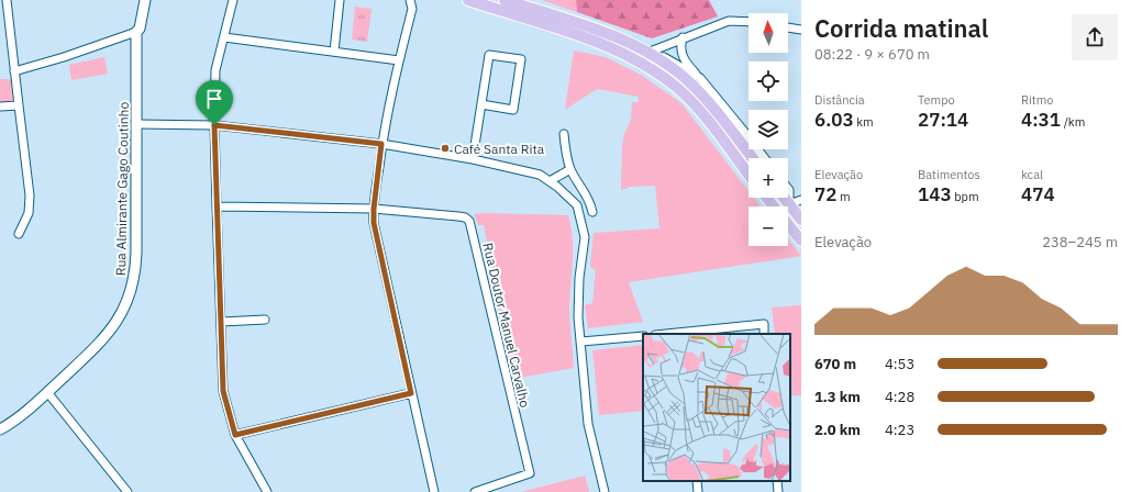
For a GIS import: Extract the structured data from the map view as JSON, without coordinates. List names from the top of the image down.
{
  "streets": {
    "street": ["Rua Almirante Gago Coutinho", "Rua Doutor Manuel Carvalho"]
  },
  "places": ["Café Santa Rita"],
  "north": "top",
  "page": {
    "heading": ["Corrida matinal", "08:22 · 9 × 670 m"],
    "map_buttons": ["+", "−"],
    "stats": [
      ["Distância", "6.03 km"],
      ["Tempo", "27:14"],
      ["Ritmo", "4:31 /km"],
      ["Elevação", "72 m"],
      ["Batimentos", "143 bpm"],
      ["kcal", "474"]
    ],
    "chart": ["Elevação", "238–245 m"],
    "list": [
      {
        "name": "670 m",
        "note": "4:53"
      },
      {
        "name": "1.3 km",
        "note": "4:28"
      },
      {
        "name": "2.0 km",
        "note": "4:23"
      }
    ]
  }
}
